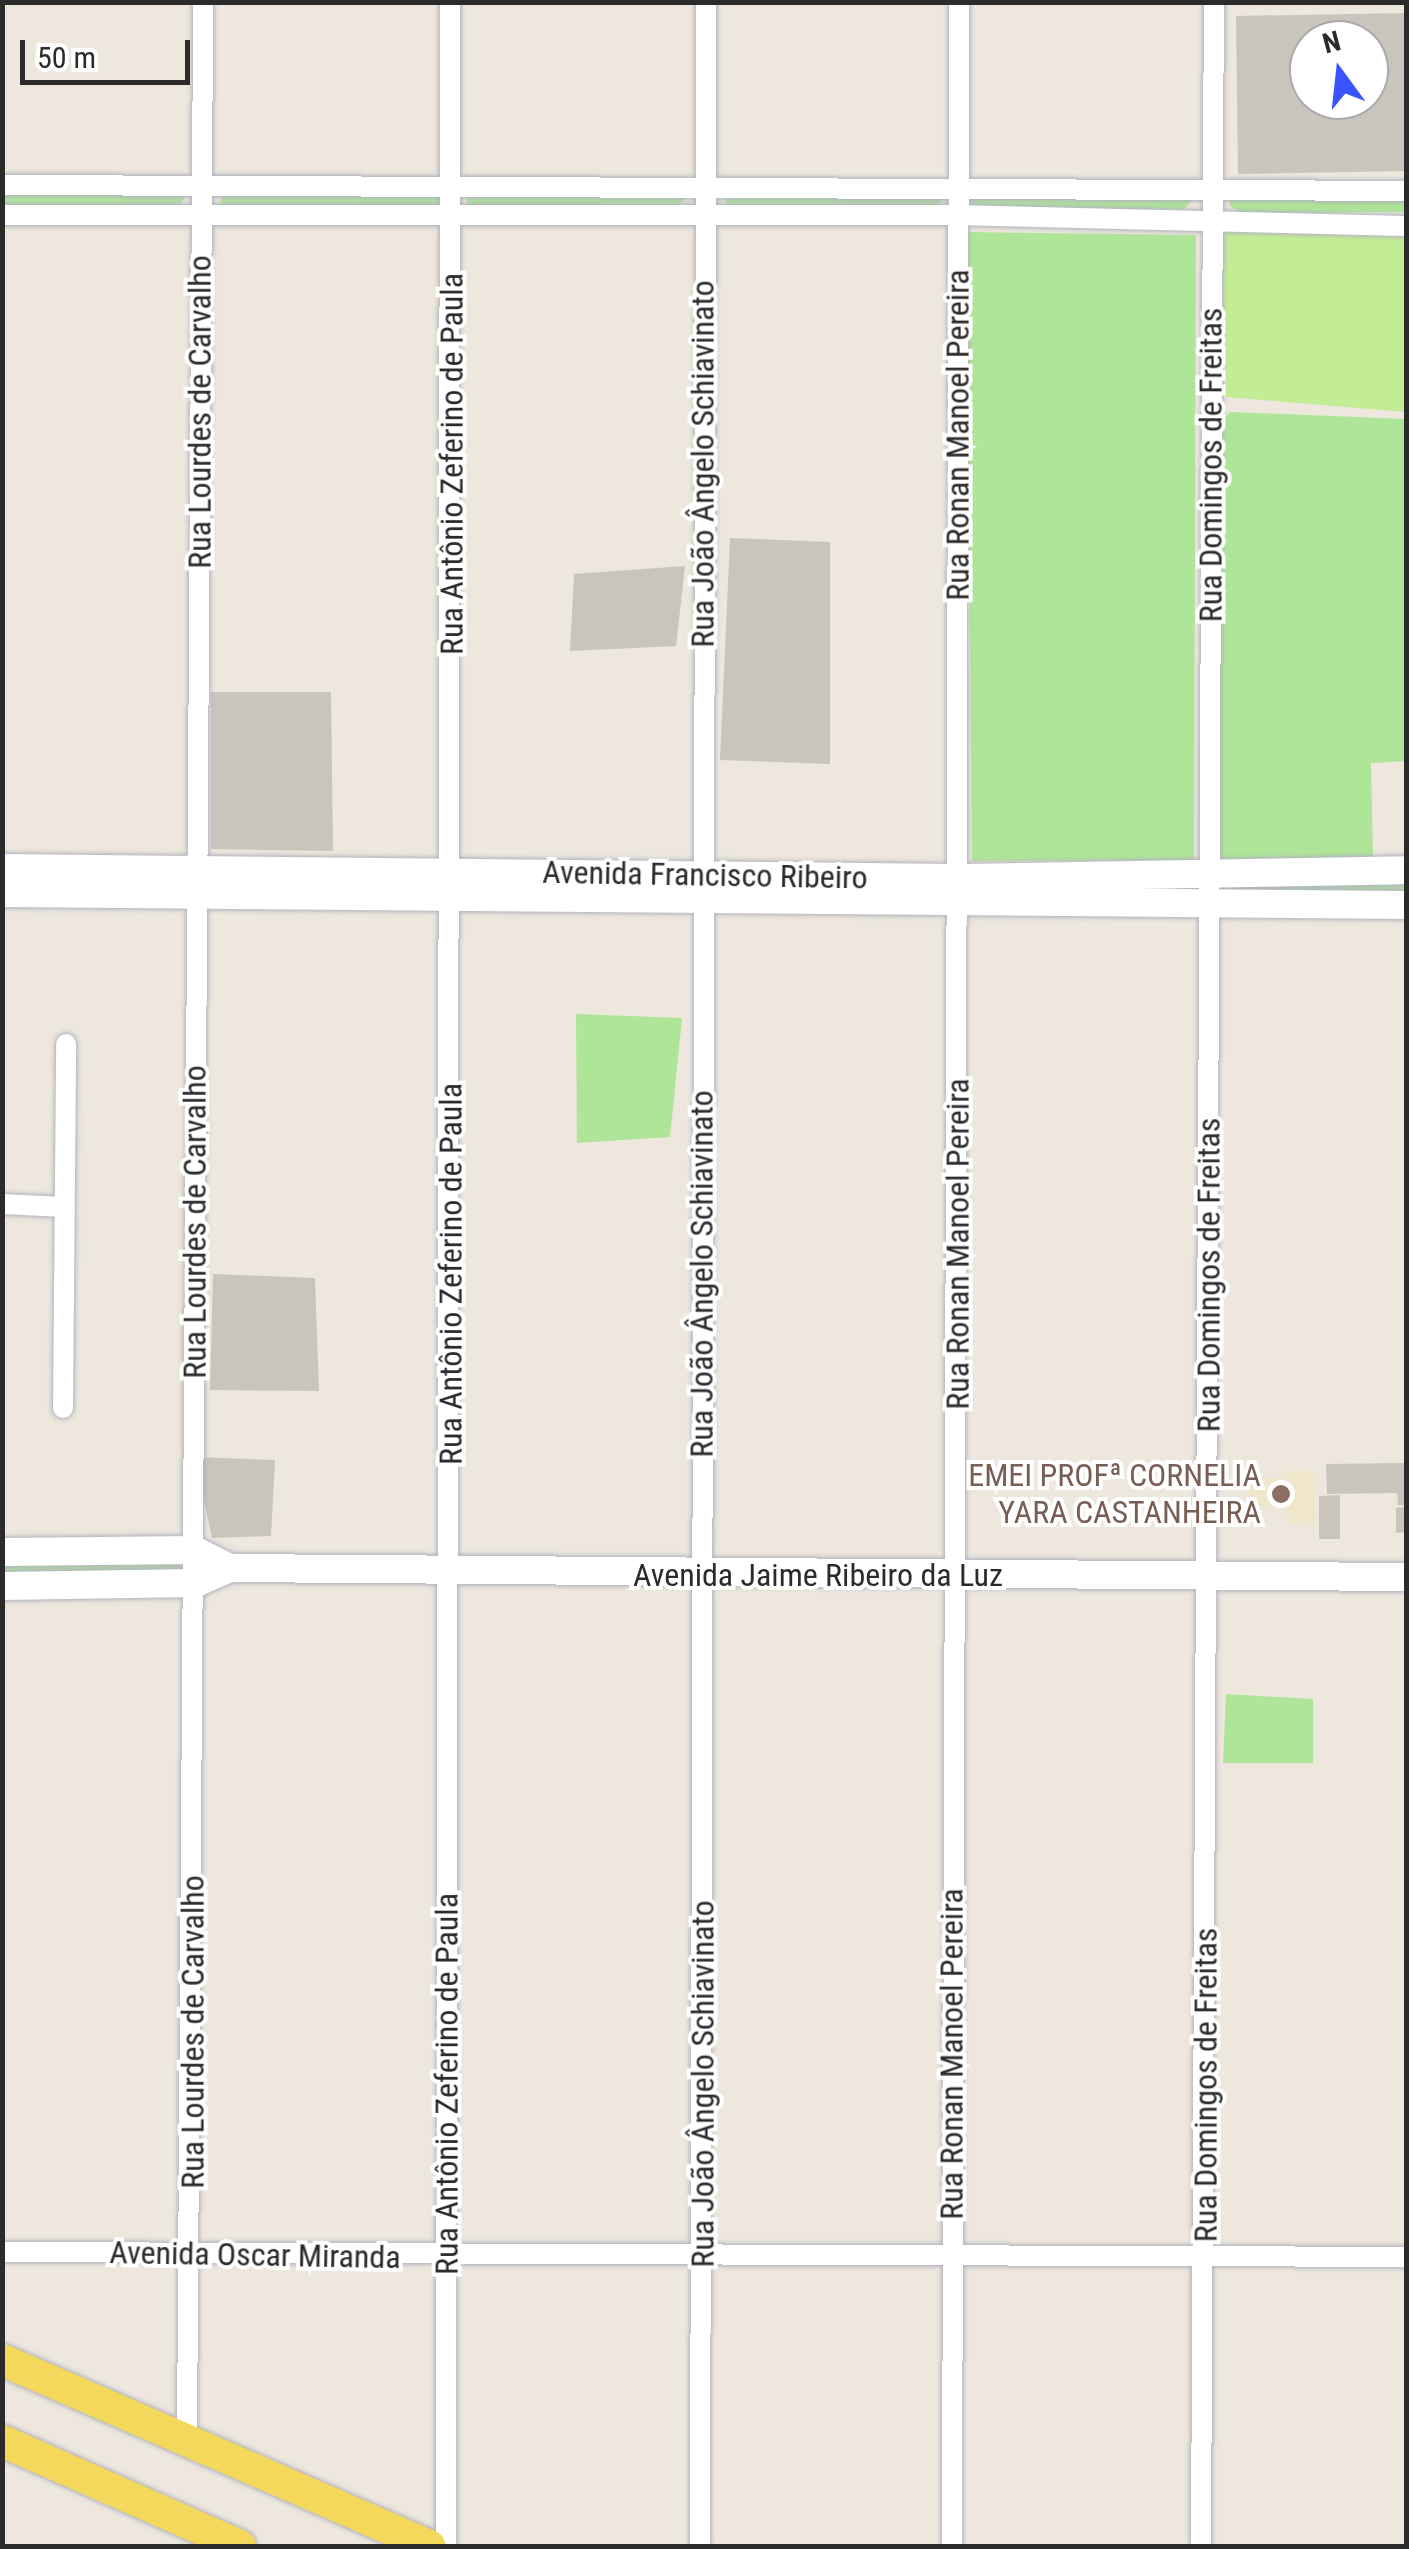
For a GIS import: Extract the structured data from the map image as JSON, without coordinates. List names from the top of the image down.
{
  "streets": {
    "street": [
      "Rua Lourdes de Carvalho",
      "Rua Ronan Manoel Pereira",
      "Rua Antônio Zeferino de Paula",
      "Rua João Ângelo Schiavinato",
      "Rua Domingos de Freitas",
      "Avenida Francisco Ribeiro",
      "Avenida Jaime Ribeiro da Luz",
      "Avenida Oscar Miranda"
    ]
  },
  "crossings": [
    ["Rua Lourdes de Carvalho", "Avenida Francisco Ribeiro"],
    ["Rua Lourdes de Carvalho", "Avenida Jaime Ribeiro da Luz"],
    ["Rua Lourdes de Carvalho", "Avenida Oscar Miranda"],
    ["Rua Ronan Manoel Pereira", "Avenida Francisco Ribeiro"],
    ["Rua Ronan Manoel Pereira", "Avenida Jaime Ribeiro da Luz"],
    ["Rua Ronan Manoel Pereira", "Avenida Oscar Miranda"],
    ["Rua Antônio Zeferino de Paula", "Avenida Francisco Ribeiro"],
    ["Rua Antônio Zeferino de Paula", "Avenida Jaime Ribeiro da Luz"],
    ["Rua Antônio Zeferino de Paula", "Avenida Oscar Miranda"],
    ["Rua João Ângelo Schiavinato", "Avenida Francisco Ribeiro"],
    ["Rua João Ângelo Schiavinato", "Avenida Jaime Ribeiro da Luz"],
    ["Rua João Ângelo Schiavinato", "Avenida Oscar Miranda"],
    ["Rua Domingos de Freitas", "Avenida Francisco Ribeiro"],
    ["Rua Domingos de Freitas", "Avenida Jaime Ribeiro da Luz"],
    ["Rua Domingos de Freitas", "Avenida Oscar Miranda"]
  ],
  "places": ["EMEI PROFª CORNELIA YARA CASTANHEIRA"],
  "scale_bar": "50 m",
  "north": "top"
}
